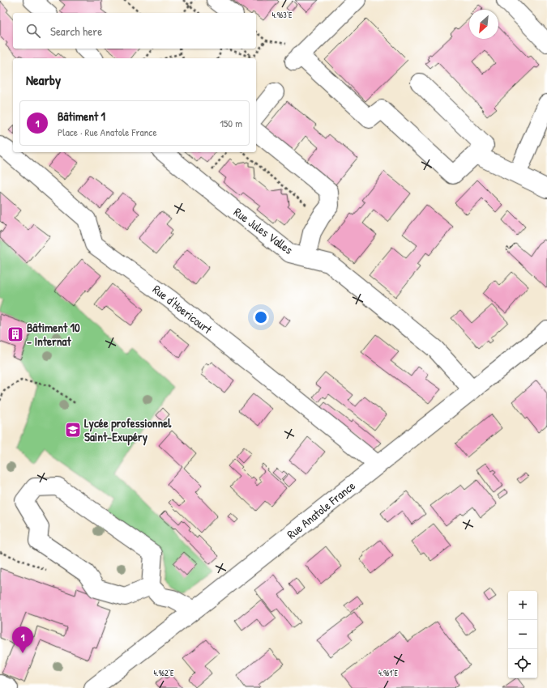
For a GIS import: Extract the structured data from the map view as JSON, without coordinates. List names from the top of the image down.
{
  "streets": {
    "street": ["Rue Jules Valles", "Rue d'Hoericourt", "Rue Anatole France"]
  },
  "crossings": [
    ["Rue Jules Valles", "Rue Anatole France"],
    ["Rue d'Hoericourt", "Rue Anatole France"]
  ],
  "places": {
    "building": ["Bâtiment 10 - Internat"],
    "school or university": ["Lycée professionnel Saint-Exupéry"]
  },
  "north": "bottom left",
  "page": {
    "search": "Search here",
    "heading": "Nearby",
    "list": [
      {
        "mark": "1",
        "name": "Bâtiment 1",
        "note": "Place · Rue Anatole France",
        "value": "150 m"
      }
    ],
    "map_buttons": ["+", "−"],
    "pins": "1"
  },
  "coordinates": ["4.963°E", "4.962°E", "4.961°E"]
}
